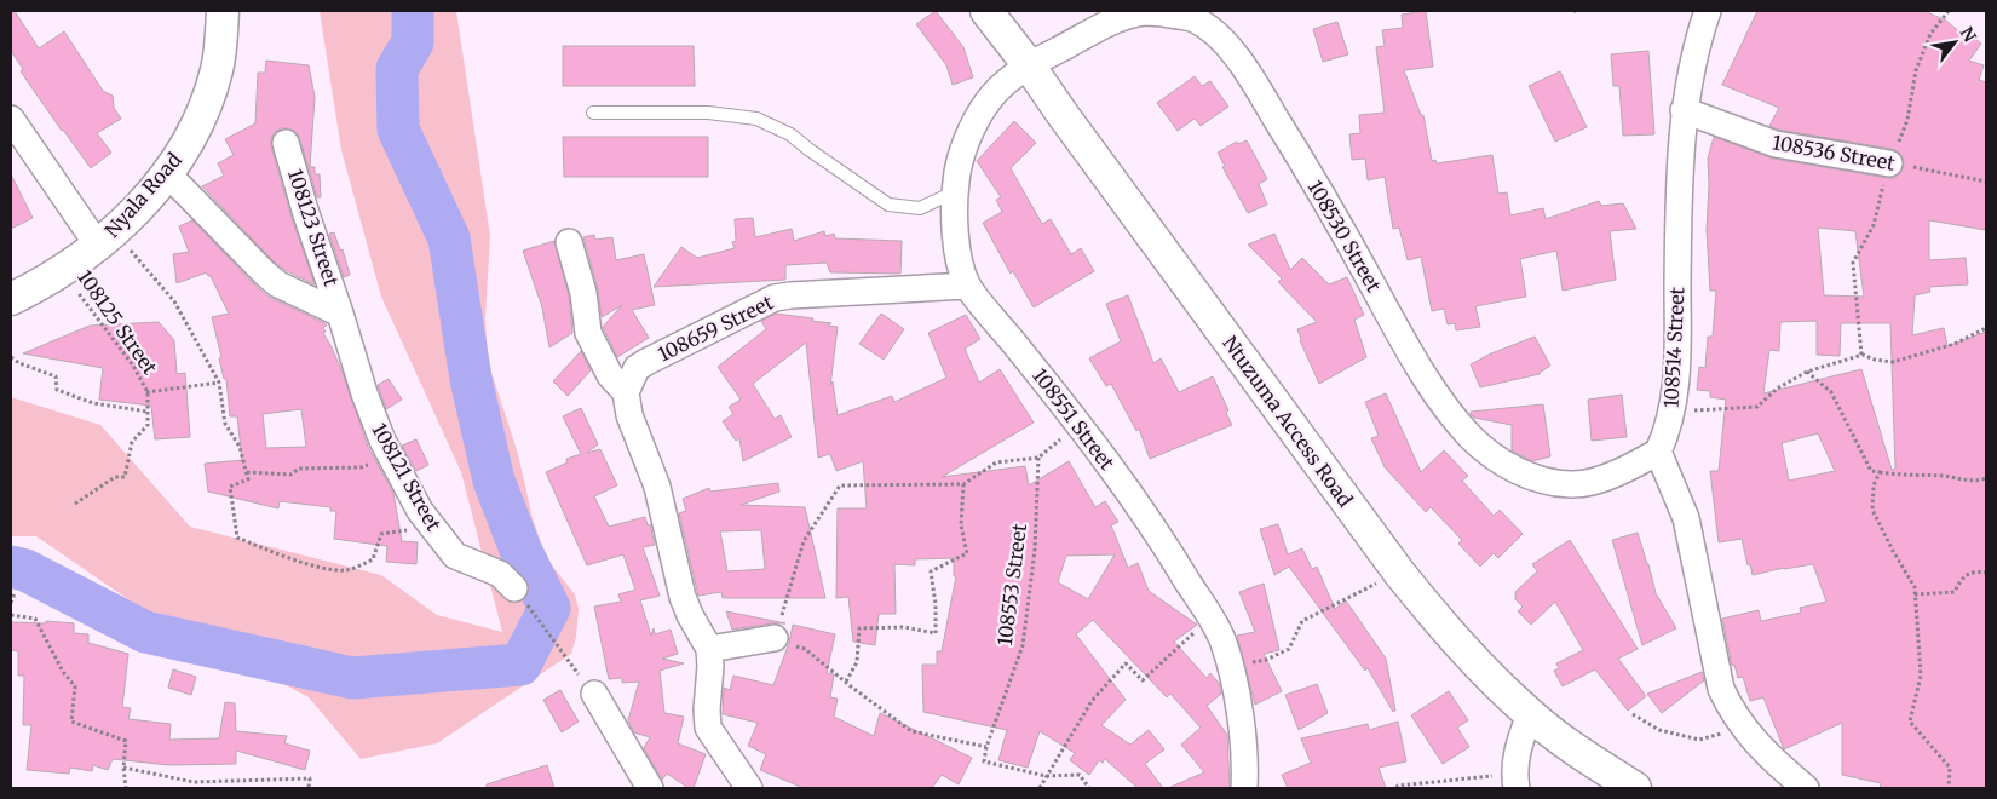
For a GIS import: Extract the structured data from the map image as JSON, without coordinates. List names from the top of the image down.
{
  "streets": {
    "street": [
      "108536 Street",
      "Nyala Road",
      "108123 Street",
      "108530 Street",
      "108659 Street",
      "108514 Street",
      "108551 Street",
      "Ntuzuma Access Road",
      "108121 Street"
    ],
    "path": ["108125 Street", "108553 Street"]
  },
  "crossings": [
    ["108536 Street", "108514 Street"],
    ["Nyala Road", "108125 Street"],
    ["108123 Street", "108121 Street"],
    ["108530 Street", "108514 Street"],
    ["108530 Street", "108551 Street"],
    ["108530 Street", "Ntuzuma Access Road"],
    ["108659 Street", "108551 Street"],
    ["108551 Street", "Ntuzuma Access Road"]
  ],
  "north": "top right"
}
